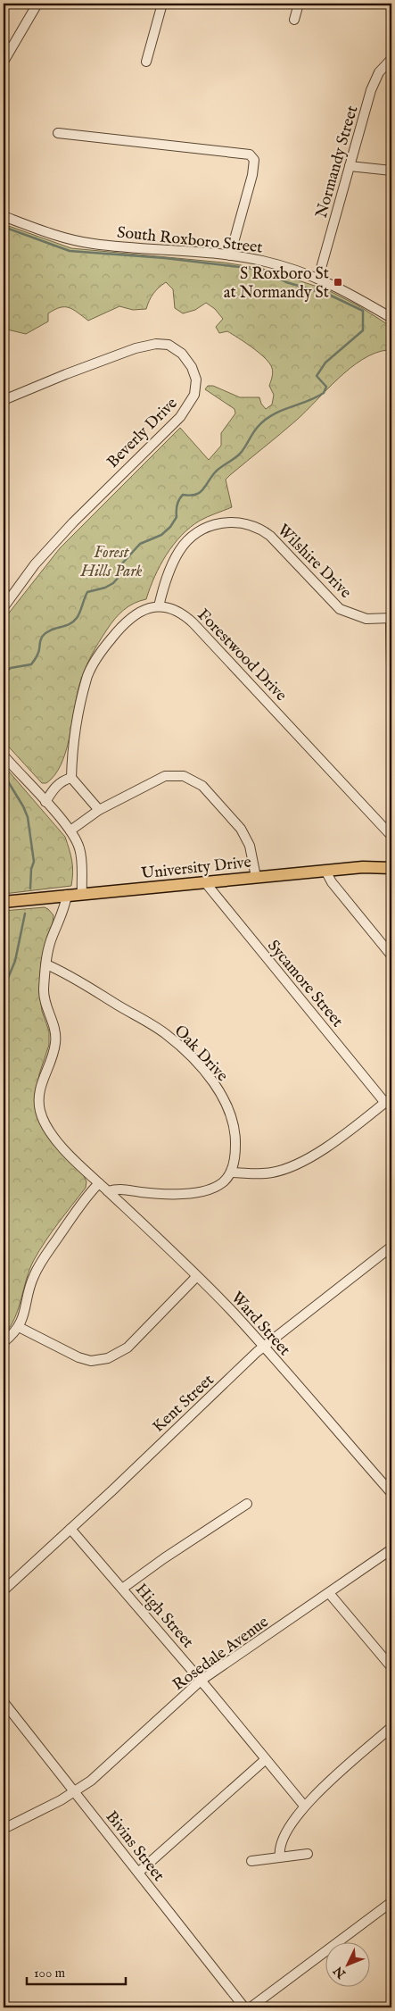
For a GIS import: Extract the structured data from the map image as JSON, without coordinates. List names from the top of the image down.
{
  "streets": {
    "main road": ["University Drive"],
    "street": [
      "Normandy Street",
      "South Roxboro Street",
      "Beverly Drive",
      "Wilshire Drive",
      "Forestwood Drive",
      "Sycamore Street",
      "Oak Drive",
      "Ward Street",
      "Kent Street",
      "High Street",
      "Rosedale Avenue",
      "Bivins Street"
    ]
  },
  "crossings": [
    ["Normandy Street", "South Roxboro Street"],
    ["Wilshire Drive", "Forestwood Drive"],
    ["University Drive", "Sycamore Street"],
    ["University Drive", "Ward Street"],
    ["Oak Drive", "Ward Street"],
    ["Ward Street", "Kent Street"],
    ["Kent Street", "High Street"],
    ["High Street", "Rosedale Avenue"],
    ["Rosedale Avenue", "Bivins Street"]
  ],
  "parks": ["Forest Hills Park"],
  "places": {
    "transit": ["S Roxboro St at Normandy St"]
  },
  "scale_bar": "100 m",
  "north": "bottom left"
}
